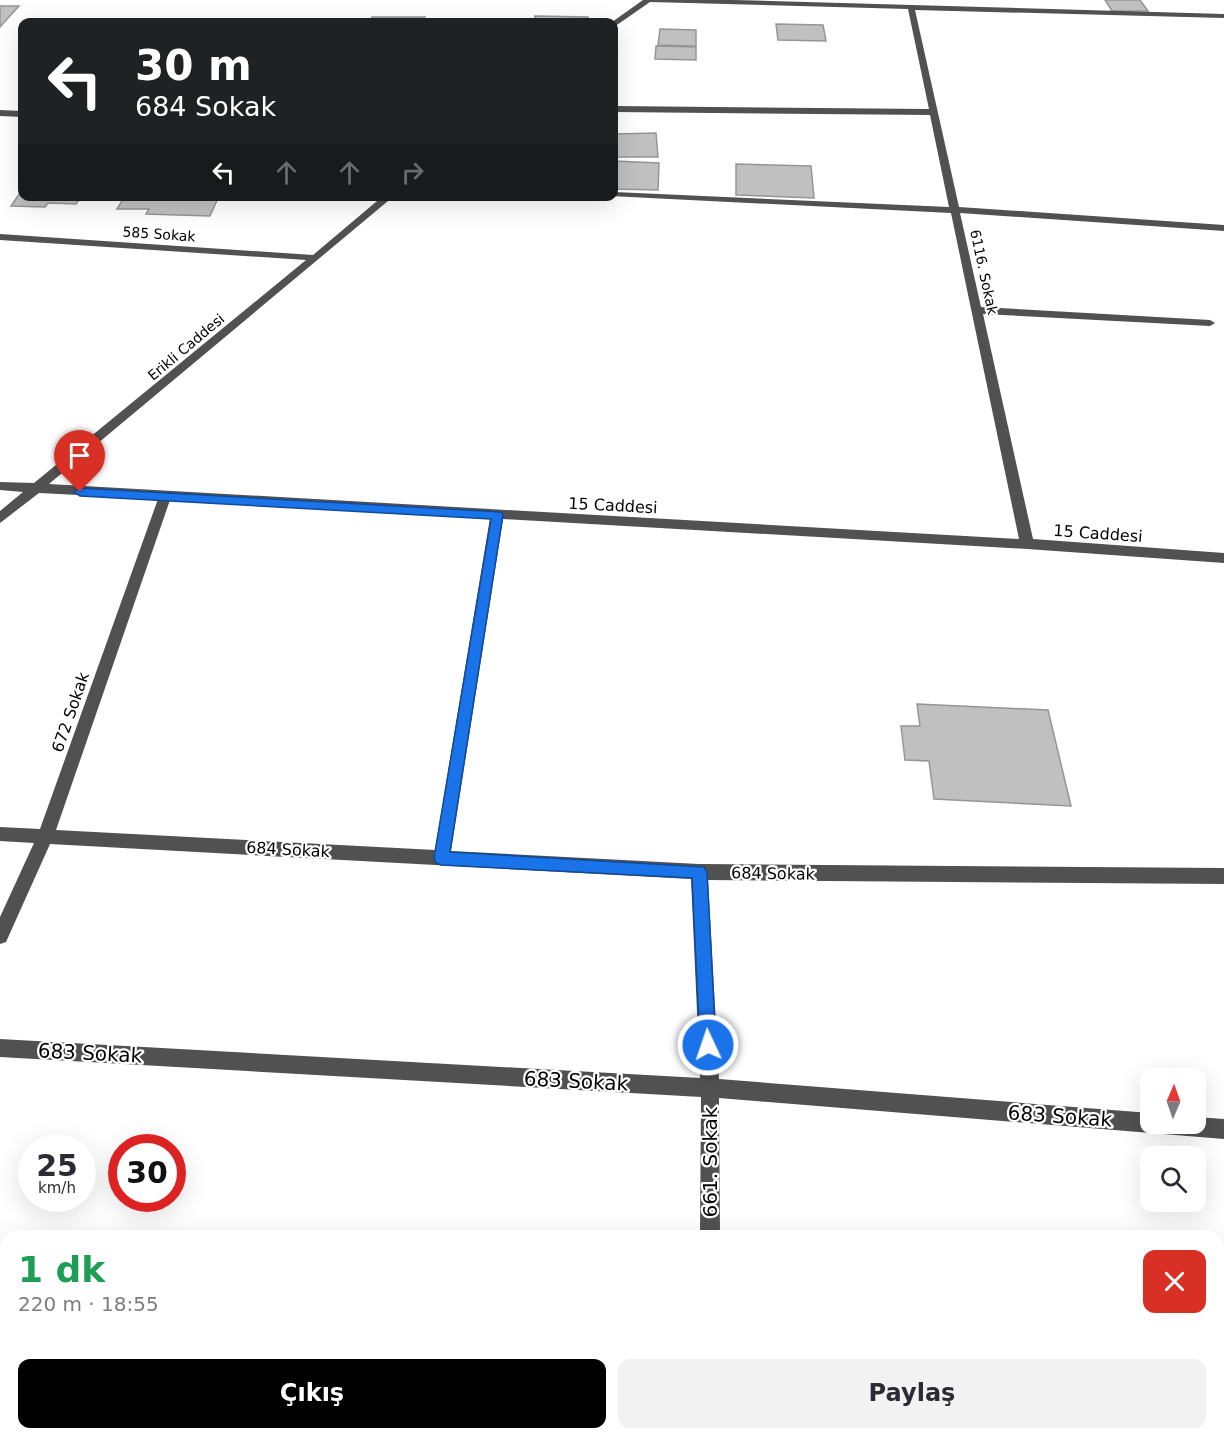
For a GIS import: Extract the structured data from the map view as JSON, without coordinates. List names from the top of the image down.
{
  "streets": {
    "street": [
      "585 Sokak",
      "6116. Sokak",
      "Erikli Caddesi",
      "15 Caddesi",
      "672 Sokak",
      "684 Sokak",
      "683 Sokak",
      "661. Sokak"
    ]
  },
  "crossings": [
    ["585 Sokak", "Erikli Caddesi"],
    ["6116. Sokak", "15 Caddesi"],
    ["Erikli Caddesi", "15 Caddesi"],
    ["15 Caddesi", "672 Sokak"],
    ["672 Sokak", "684 Sokak"],
    ["684 Sokak", "661. Sokak"],
    ["683 Sokak", "661. Sokak"]
  ],
  "north": "top",
  "page": {
    "turn": ["30 m", "684 Sokak"],
    "speed": "25 km/h",
    "limit": "30",
    "heading": ["1 dk", "220 m · 18:55"],
    "buttons": ["Çıkış", "Paylaş"]
  }
}
